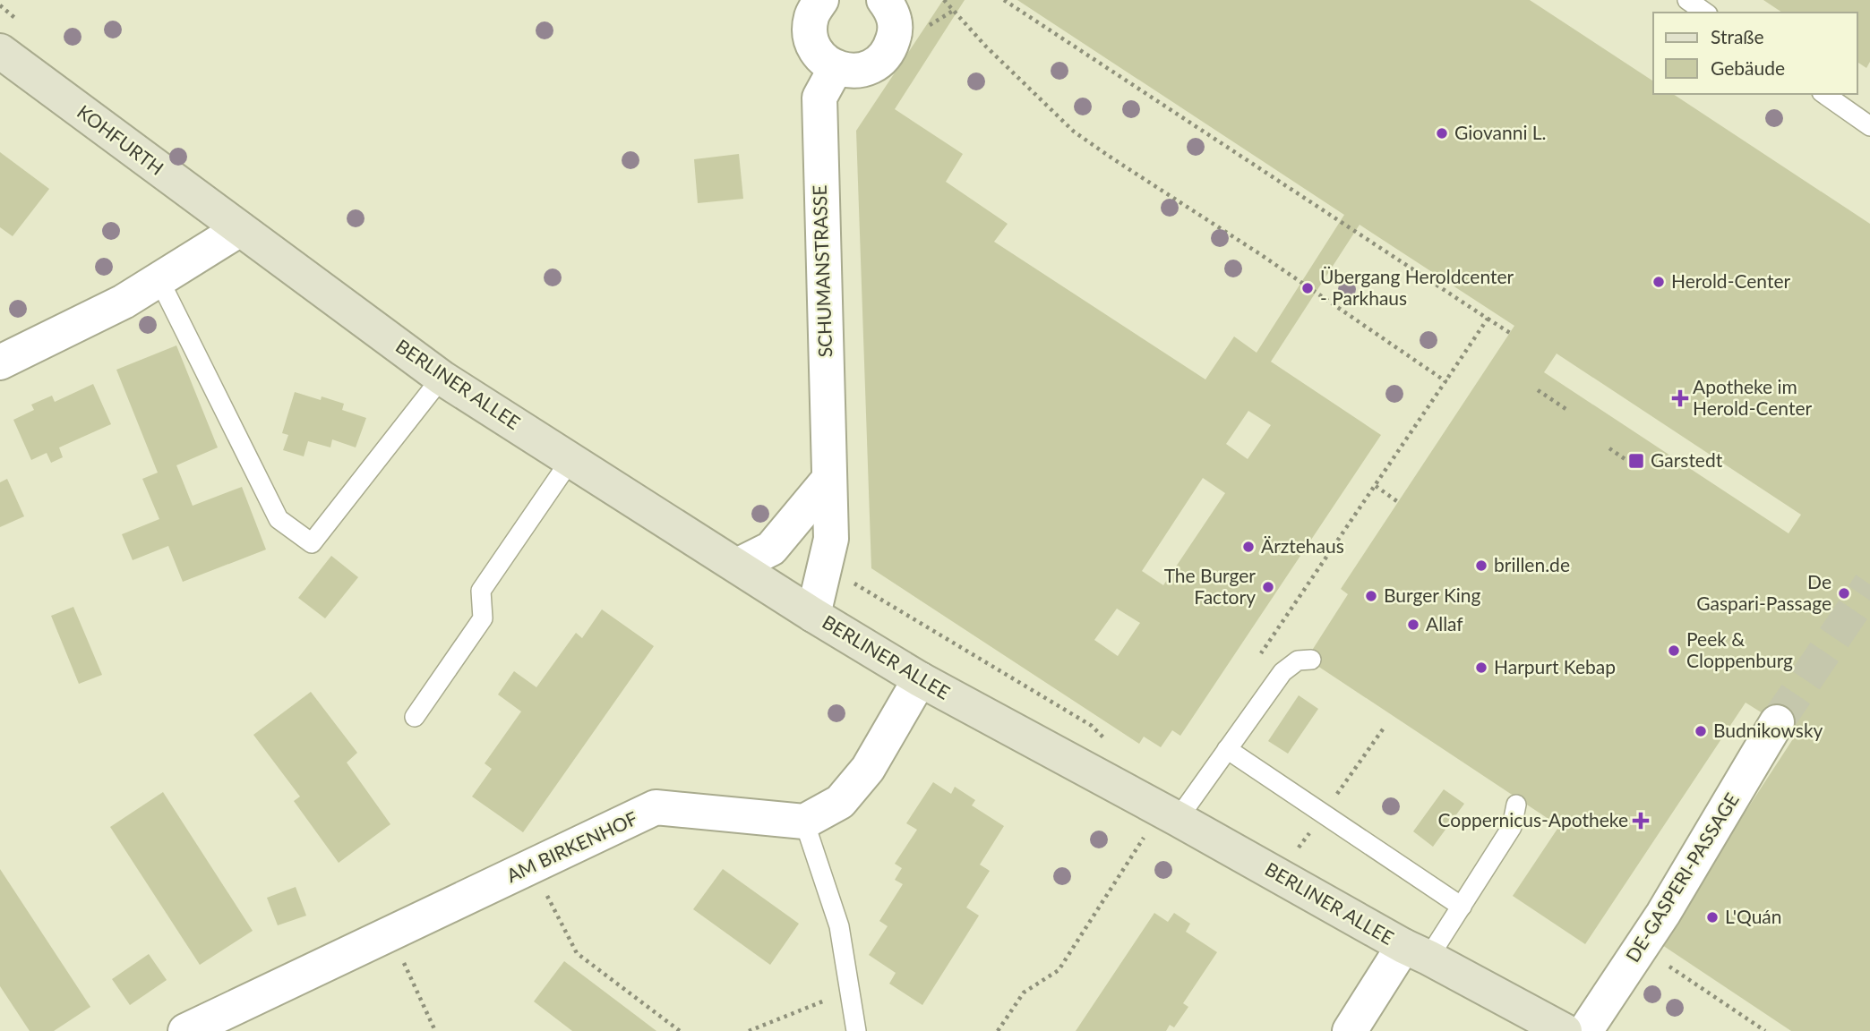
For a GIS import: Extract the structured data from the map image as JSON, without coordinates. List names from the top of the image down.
{
  "streets": {
    "street": [
      "KOHFURTH",
      "SCHUMANSTRASSE",
      "BERLINER ALLEE",
      "AM BIRKENHOF",
      "DE-GASPERI-PASSAGE"
    ]
  },
  "crossings": [
    ["KOHFURTH", "BERLINER ALLEE"],
    ["SCHUMANSTRASSE", "BERLINER ALLEE"]
  ],
  "places": {
    "other": [
      "Giovanni L.",
      "Herold-Center",
      "Übergang Heroldcenter - Parkhaus",
      "Ärztehaus",
      "brillen.de",
      "The Burger Factory",
      "De Gaspari-Passage",
      "Burger King",
      "Allaf",
      "Peek & Cloppenburg",
      "Harpurt Kebap",
      "Budnikowsky",
      "L'Quán"
    ],
    "health": ["Apotheke im Herold-Center", "Coppernicus-Apotheke"],
    "transit": ["Garstedt"]
  },
  "legend": ["Straße", "Gebäude"]
}
